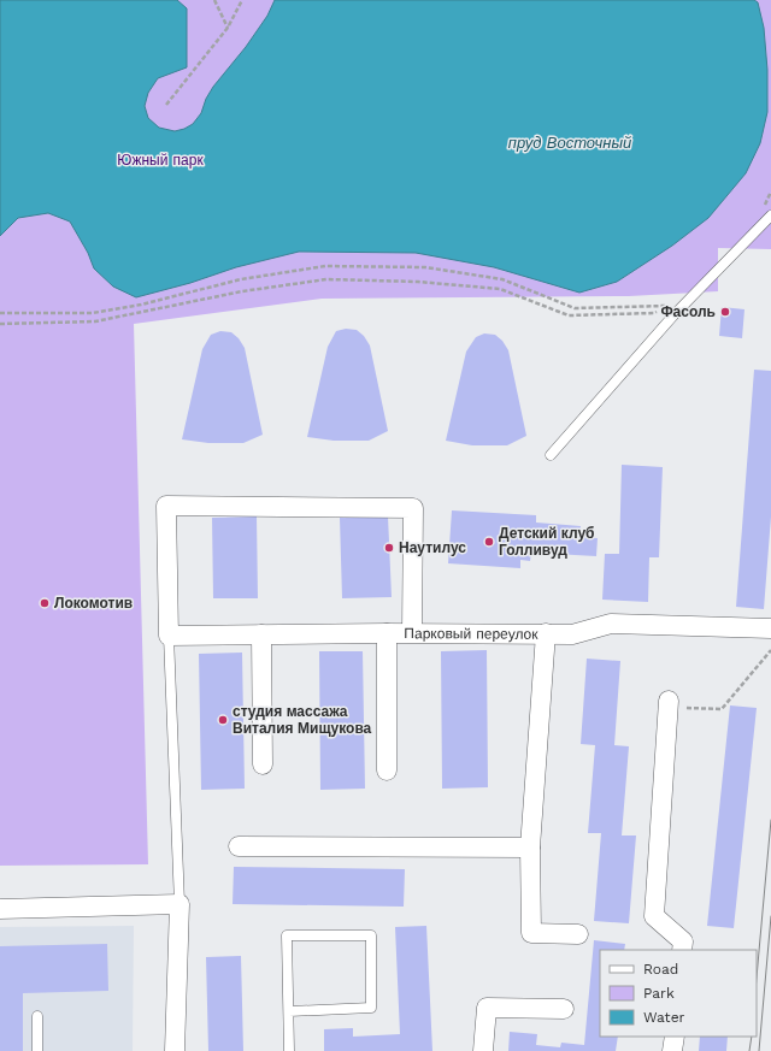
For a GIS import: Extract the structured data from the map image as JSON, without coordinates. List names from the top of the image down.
{
  "streets": {
    "street": ["Парковый переулок"]
  },
  "water": ["пруд Восточный"],
  "parks": ["Южный парк"],
  "places": [
    "Фасоль",
    "Детский клуб Голливуд",
    "Наутилус",
    "Локомотив",
    "студия массажа Виталия Мищукова"
  ],
  "legend": ["Road", "Park", "Water"]
}
